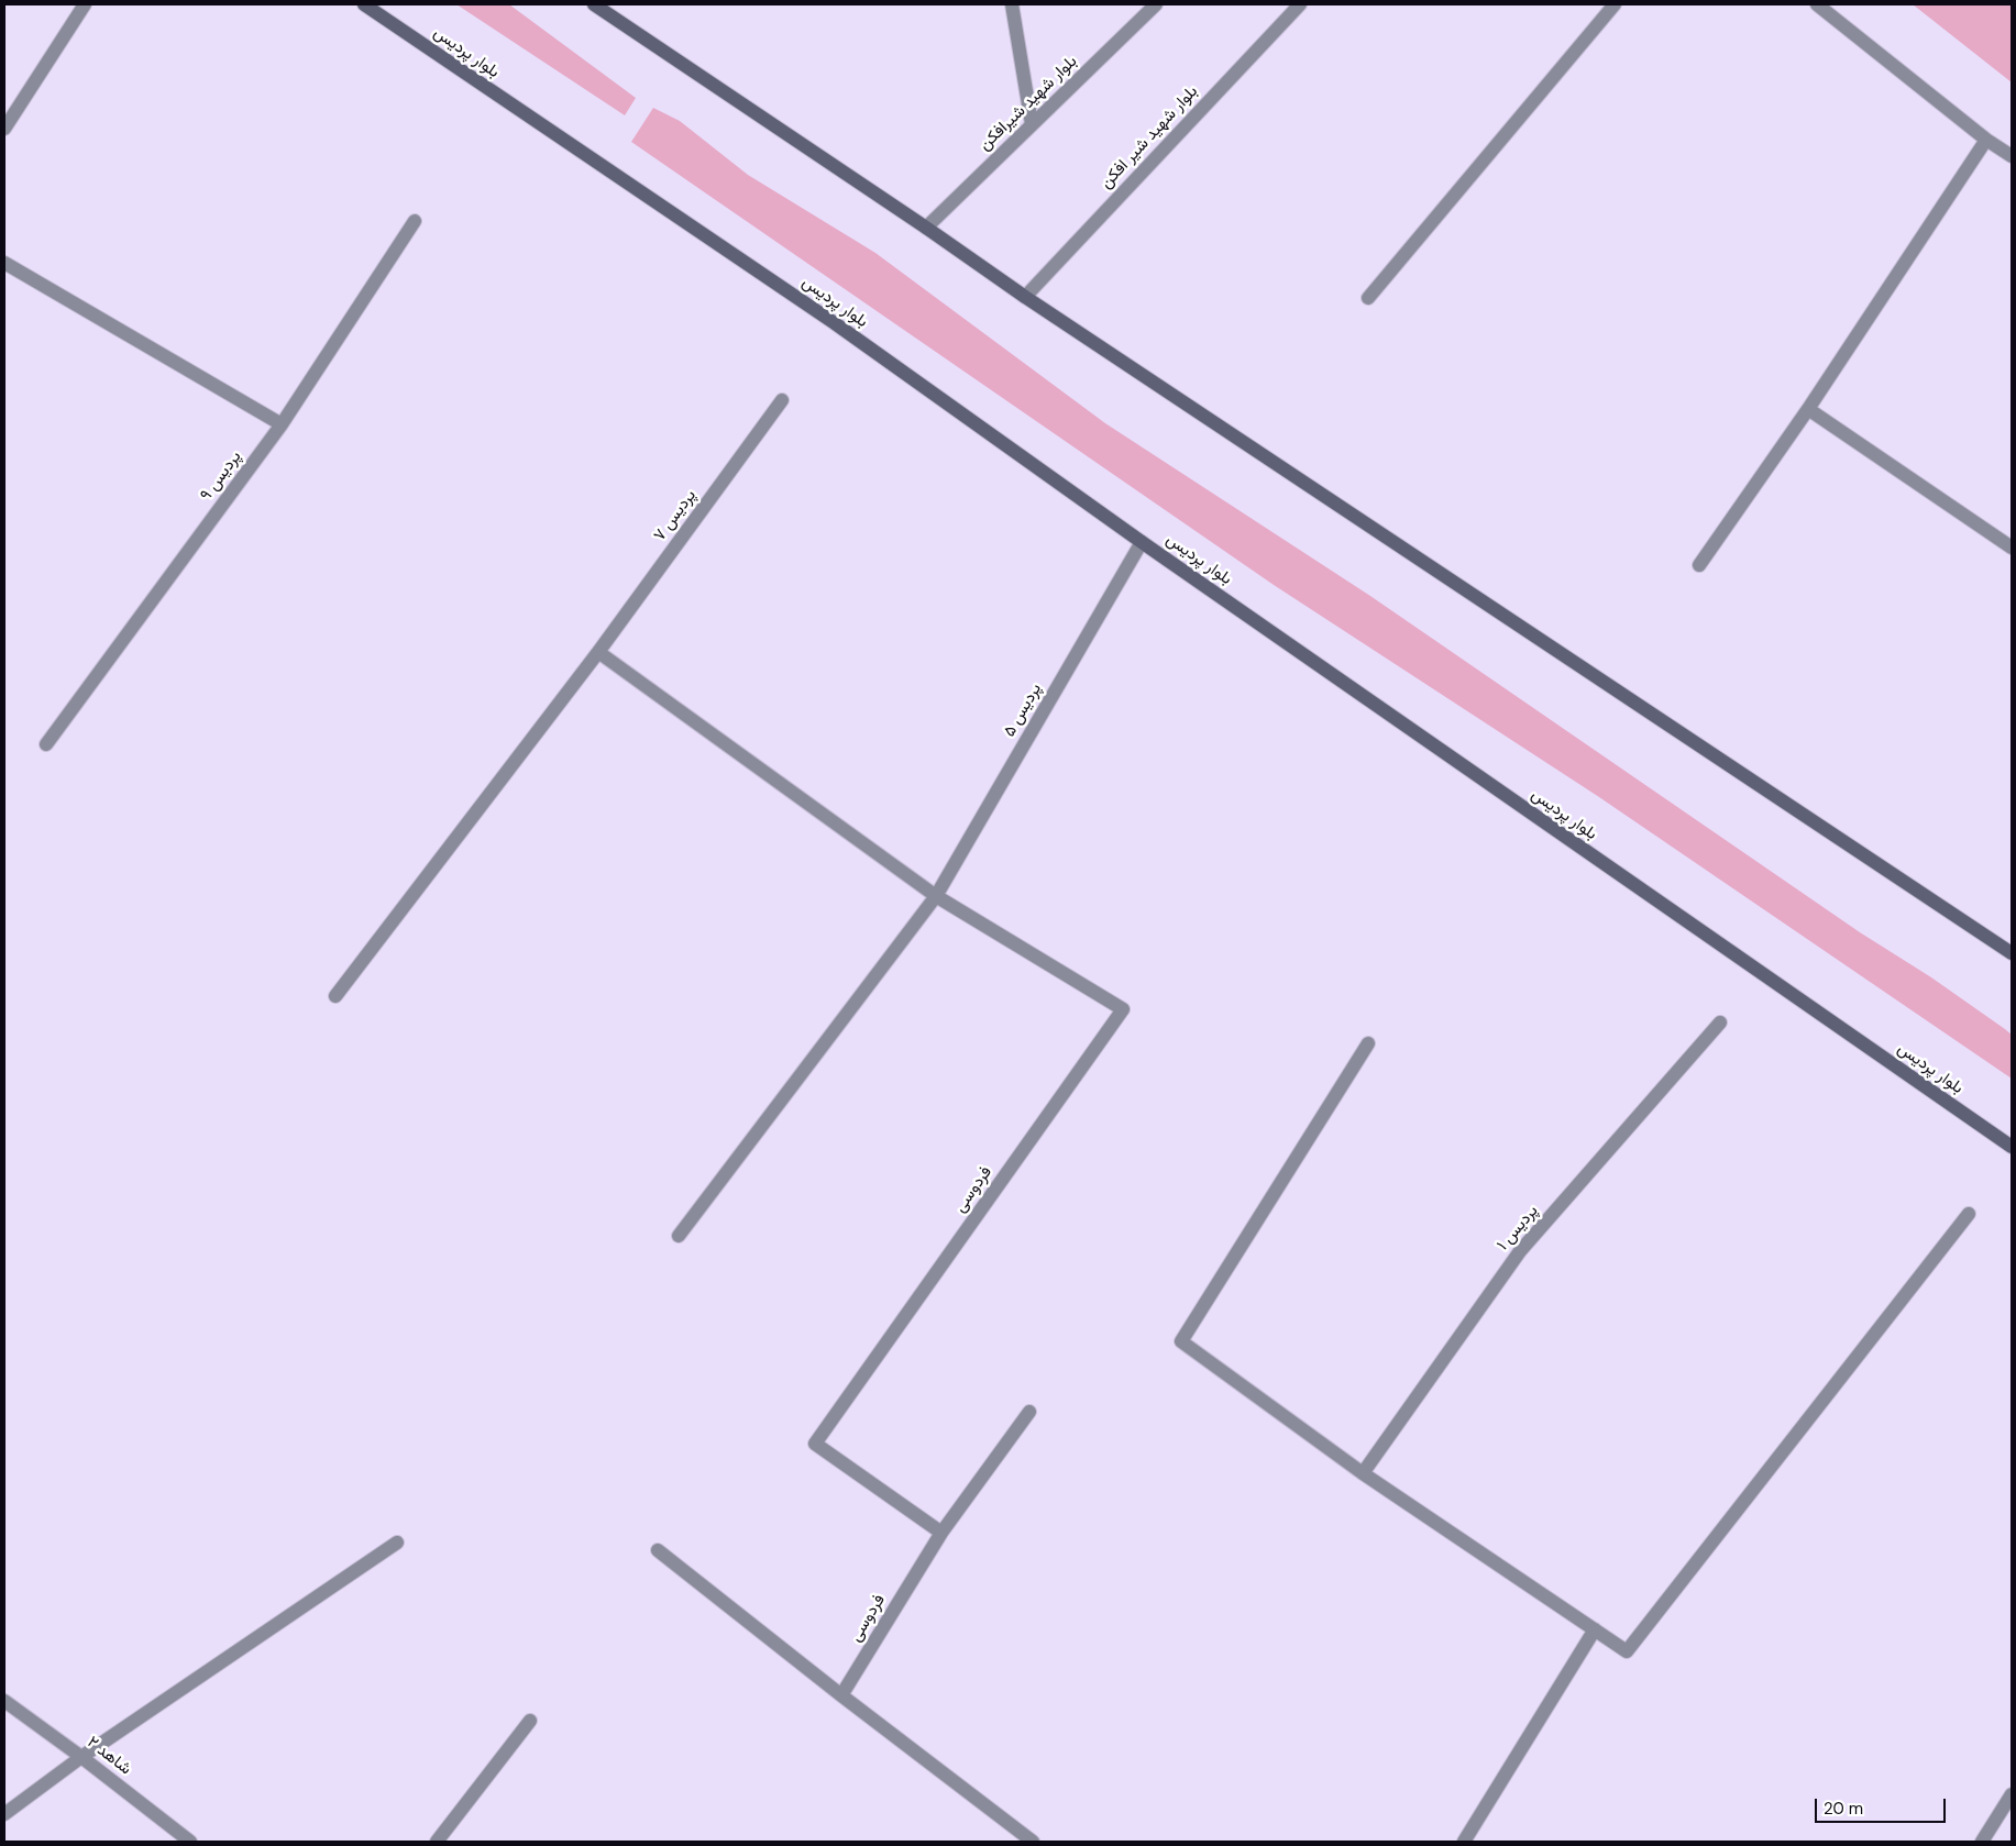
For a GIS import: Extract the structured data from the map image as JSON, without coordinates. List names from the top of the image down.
{
  "streets": {
    "main road": ["بلوار پردیس"],
    "street": [
      "بلوار شهید شیرافکن",
      "بلوار شهید شیر افکن",
      "پردیس ۹",
      "پردیس ۷",
      "پردیس ۵",
      "فردوسی",
      "پردیس ۱",
      "شاهد ۲"
    ]
  },
  "crossings": [
    ["بلوار پردیس", "پردیس ۵"],
    ["پردیس ۵", "فردوسی"]
  ],
  "scale_bar": "20 m"
}
